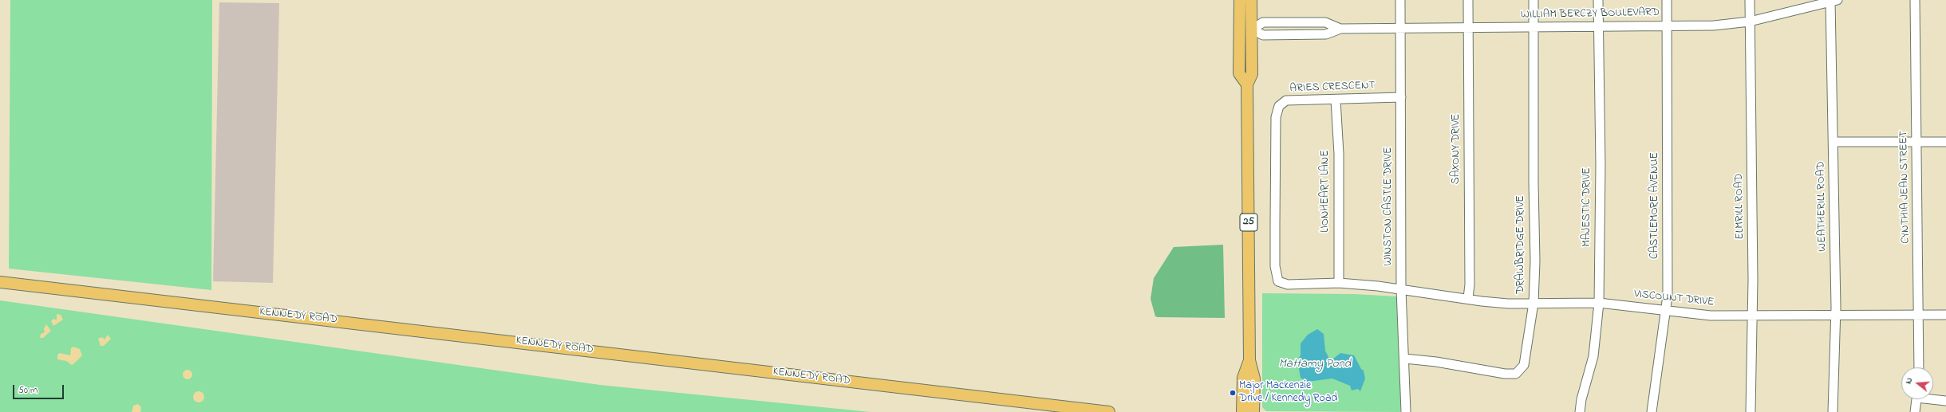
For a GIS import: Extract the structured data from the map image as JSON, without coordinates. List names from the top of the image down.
{
  "streets": {
    "main road": ["25", "KENNEDY ROAD"],
    "street": [
      "WILLIAM BERCZY BOULEVARD",
      "ARIES CRESCENT",
      "SAXONY DRIVE",
      "CYNTHIA JEAN STREET",
      "LIONHEART LANE",
      "CASTLEMORE AVENUE",
      "WINSTON CASTLE DRIVE",
      "ELMRILL ROAD",
      "WEATHERILL ROAD",
      "MAJESTIC DRIVE",
      "DRAWBRIDGE DRIVE",
      "VISCOUNT DRIVE"
    ]
  },
  "crossings": [
    ["WILLIAM BERCZY BOULEVARD", "SAXONY DRIVE"],
    ["WILLIAM BERCZY BOULEVARD", "CASTLEMORE AVENUE"],
    ["WILLIAM BERCZY BOULEVARD", "WINSTON CASTLE DRIVE"],
    ["WILLIAM BERCZY BOULEVARD", "ELMRILL ROAD"],
    ["WILLIAM BERCZY BOULEVARD", "WEATHERILL ROAD"],
    ["WILLIAM BERCZY BOULEVARD", "MAJESTIC DRIVE"],
    ["WILLIAM BERCZY BOULEVARD", "25"],
    ["WILLIAM BERCZY BOULEVARD", "DRAWBRIDGE DRIVE"],
    ["ARIES CRESCENT", "LIONHEART LANE"],
    ["ARIES CRESCENT", "WINSTON CASTLE DRIVE"],
    ["ARIES CRESCENT", "VISCOUNT DRIVE"],
    ["SAXONY DRIVE", "VISCOUNT DRIVE"],
    ["CYNTHIA JEAN STREET", "VISCOUNT DRIVE"],
    ["CASTLEMORE AVENUE", "VISCOUNT DRIVE"],
    ["WINSTON CASTLE DRIVE", "DRAWBRIDGE DRIVE"],
    ["WINSTON CASTLE DRIVE", "VISCOUNT DRIVE"],
    ["ELMRILL ROAD", "VISCOUNT DRIVE"],
    ["WEATHERILL ROAD", "VISCOUNT DRIVE"],
    ["MAJESTIC DRIVE", "VISCOUNT DRIVE"],
    ["DRAWBRIDGE DRIVE", "VISCOUNT DRIVE"]
  ],
  "water": ["Mattamy Pond"],
  "places": ["Major Mackenzie Drive / Kennedy Road"],
  "scale_bar": "50 m",
  "north": "left"
}
